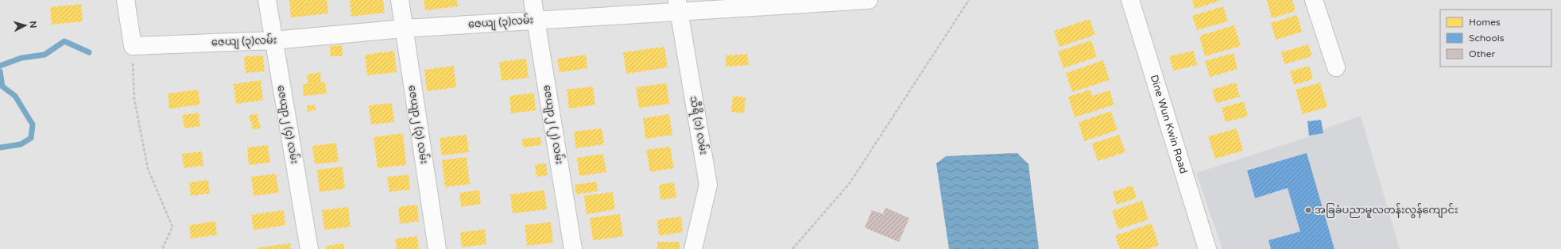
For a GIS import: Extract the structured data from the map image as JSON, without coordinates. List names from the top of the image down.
{
  "streets": {
    "street": [
      "ဇေယျ (၃)လမ်း",
      "ဇေယျာ၂ (၄) လမ်း",
      "ဇေယျာ၂ (၃) လမ်း",
      "ဇေယျာ၂ (၂) လမ်း",
      "Dine Wun Kwin Road",
      "သီရိ (၁) လမ်း"
    ]
  },
  "crossings": [
    ["ဇေယျ (၃)လမ်း", "ဇေယျာ၂ (၄) လမ်း"],
    ["ဇေယျ (၃)လမ်း", "ဇေယျာ၂ (၃) လမ်း"],
    ["ဇေယျ (၃)လမ်း", "ဇေယျာ၂ (၂) လမ်း"],
    ["ဇေယျ (၃)လမ်း", "သီရိ (၁) လမ်း"]
  ],
  "places": ["အခြခံပညာမူလတန်းလွန်ကျောင်း"],
  "legend": ["Homes", "Schools", "Other"],
  "north": "right"
}
